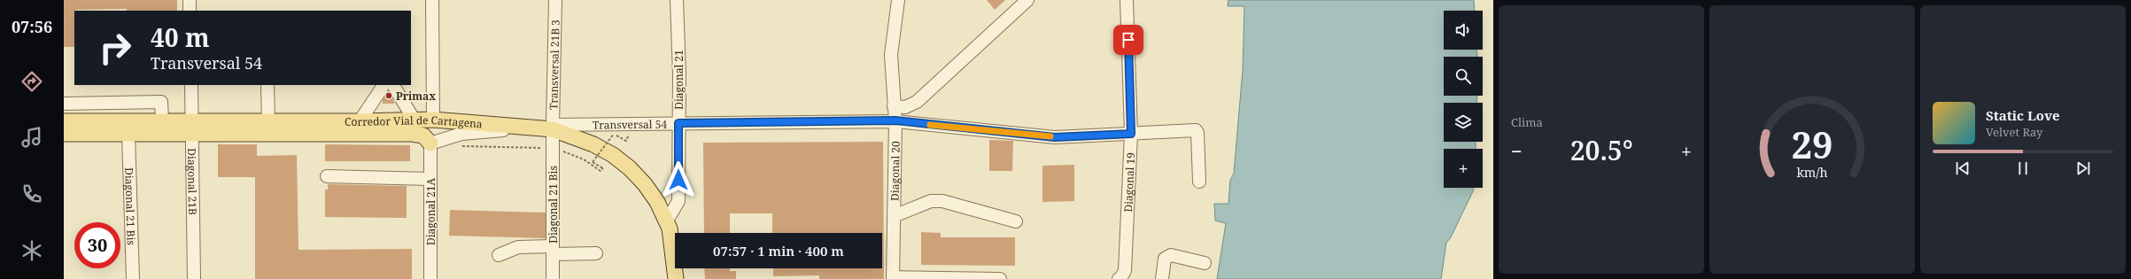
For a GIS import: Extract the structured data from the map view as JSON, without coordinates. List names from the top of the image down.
{
  "streets": {
    "main road": ["Corredor Vial de Cartagena"],
    "street": [
      "Transversal 21B 3",
      "Diagonal 21",
      "Transversal 54",
      "Diagonal 20",
      "Diagonal 21B",
      "Diagonal 19",
      "Diagonal 21 Bis",
      "Diagonal 21A"
    ]
  },
  "crossings": [
    ["Transversal 21B 3", "Corredor Vial de Cartagena"],
    ["Transversal 21B 3", "Transversal 54"],
    ["Transversal 21B 3", "Diagonal 21 Bis"],
    ["Diagonal 21", "Corredor Vial de Cartagena"],
    ["Diagonal 21", "Transversal 54"],
    ["Corredor Vial de Cartagena", "Transversal 54"],
    ["Corredor Vial de Cartagena", "Diagonal 21B"],
    ["Corredor Vial de Cartagena", "Diagonal 21 Bis"],
    ["Corredor Vial de Cartagena", "Diagonal 21A"],
    ["Transversal 54", "Diagonal 20"],
    ["Transversal 54", "Diagonal 19"],
    ["Transversal 54", "Diagonal 21 Bis"]
  ],
  "places": ["Primax"],
  "page": {
    "tabs": "07:56",
    "tile": "Clima",
    "map_buttons": "+",
    "turn": ["40 m", "Transversal 54"],
    "song": ["Static Love", "Velvet Ray"],
    "heat": ["−", "20.5°", "+"],
    "limit": "30",
    "trip": "07:57 · 1 min · 400 m",
    "gauge": ["29", "km/h"]
  }
}
